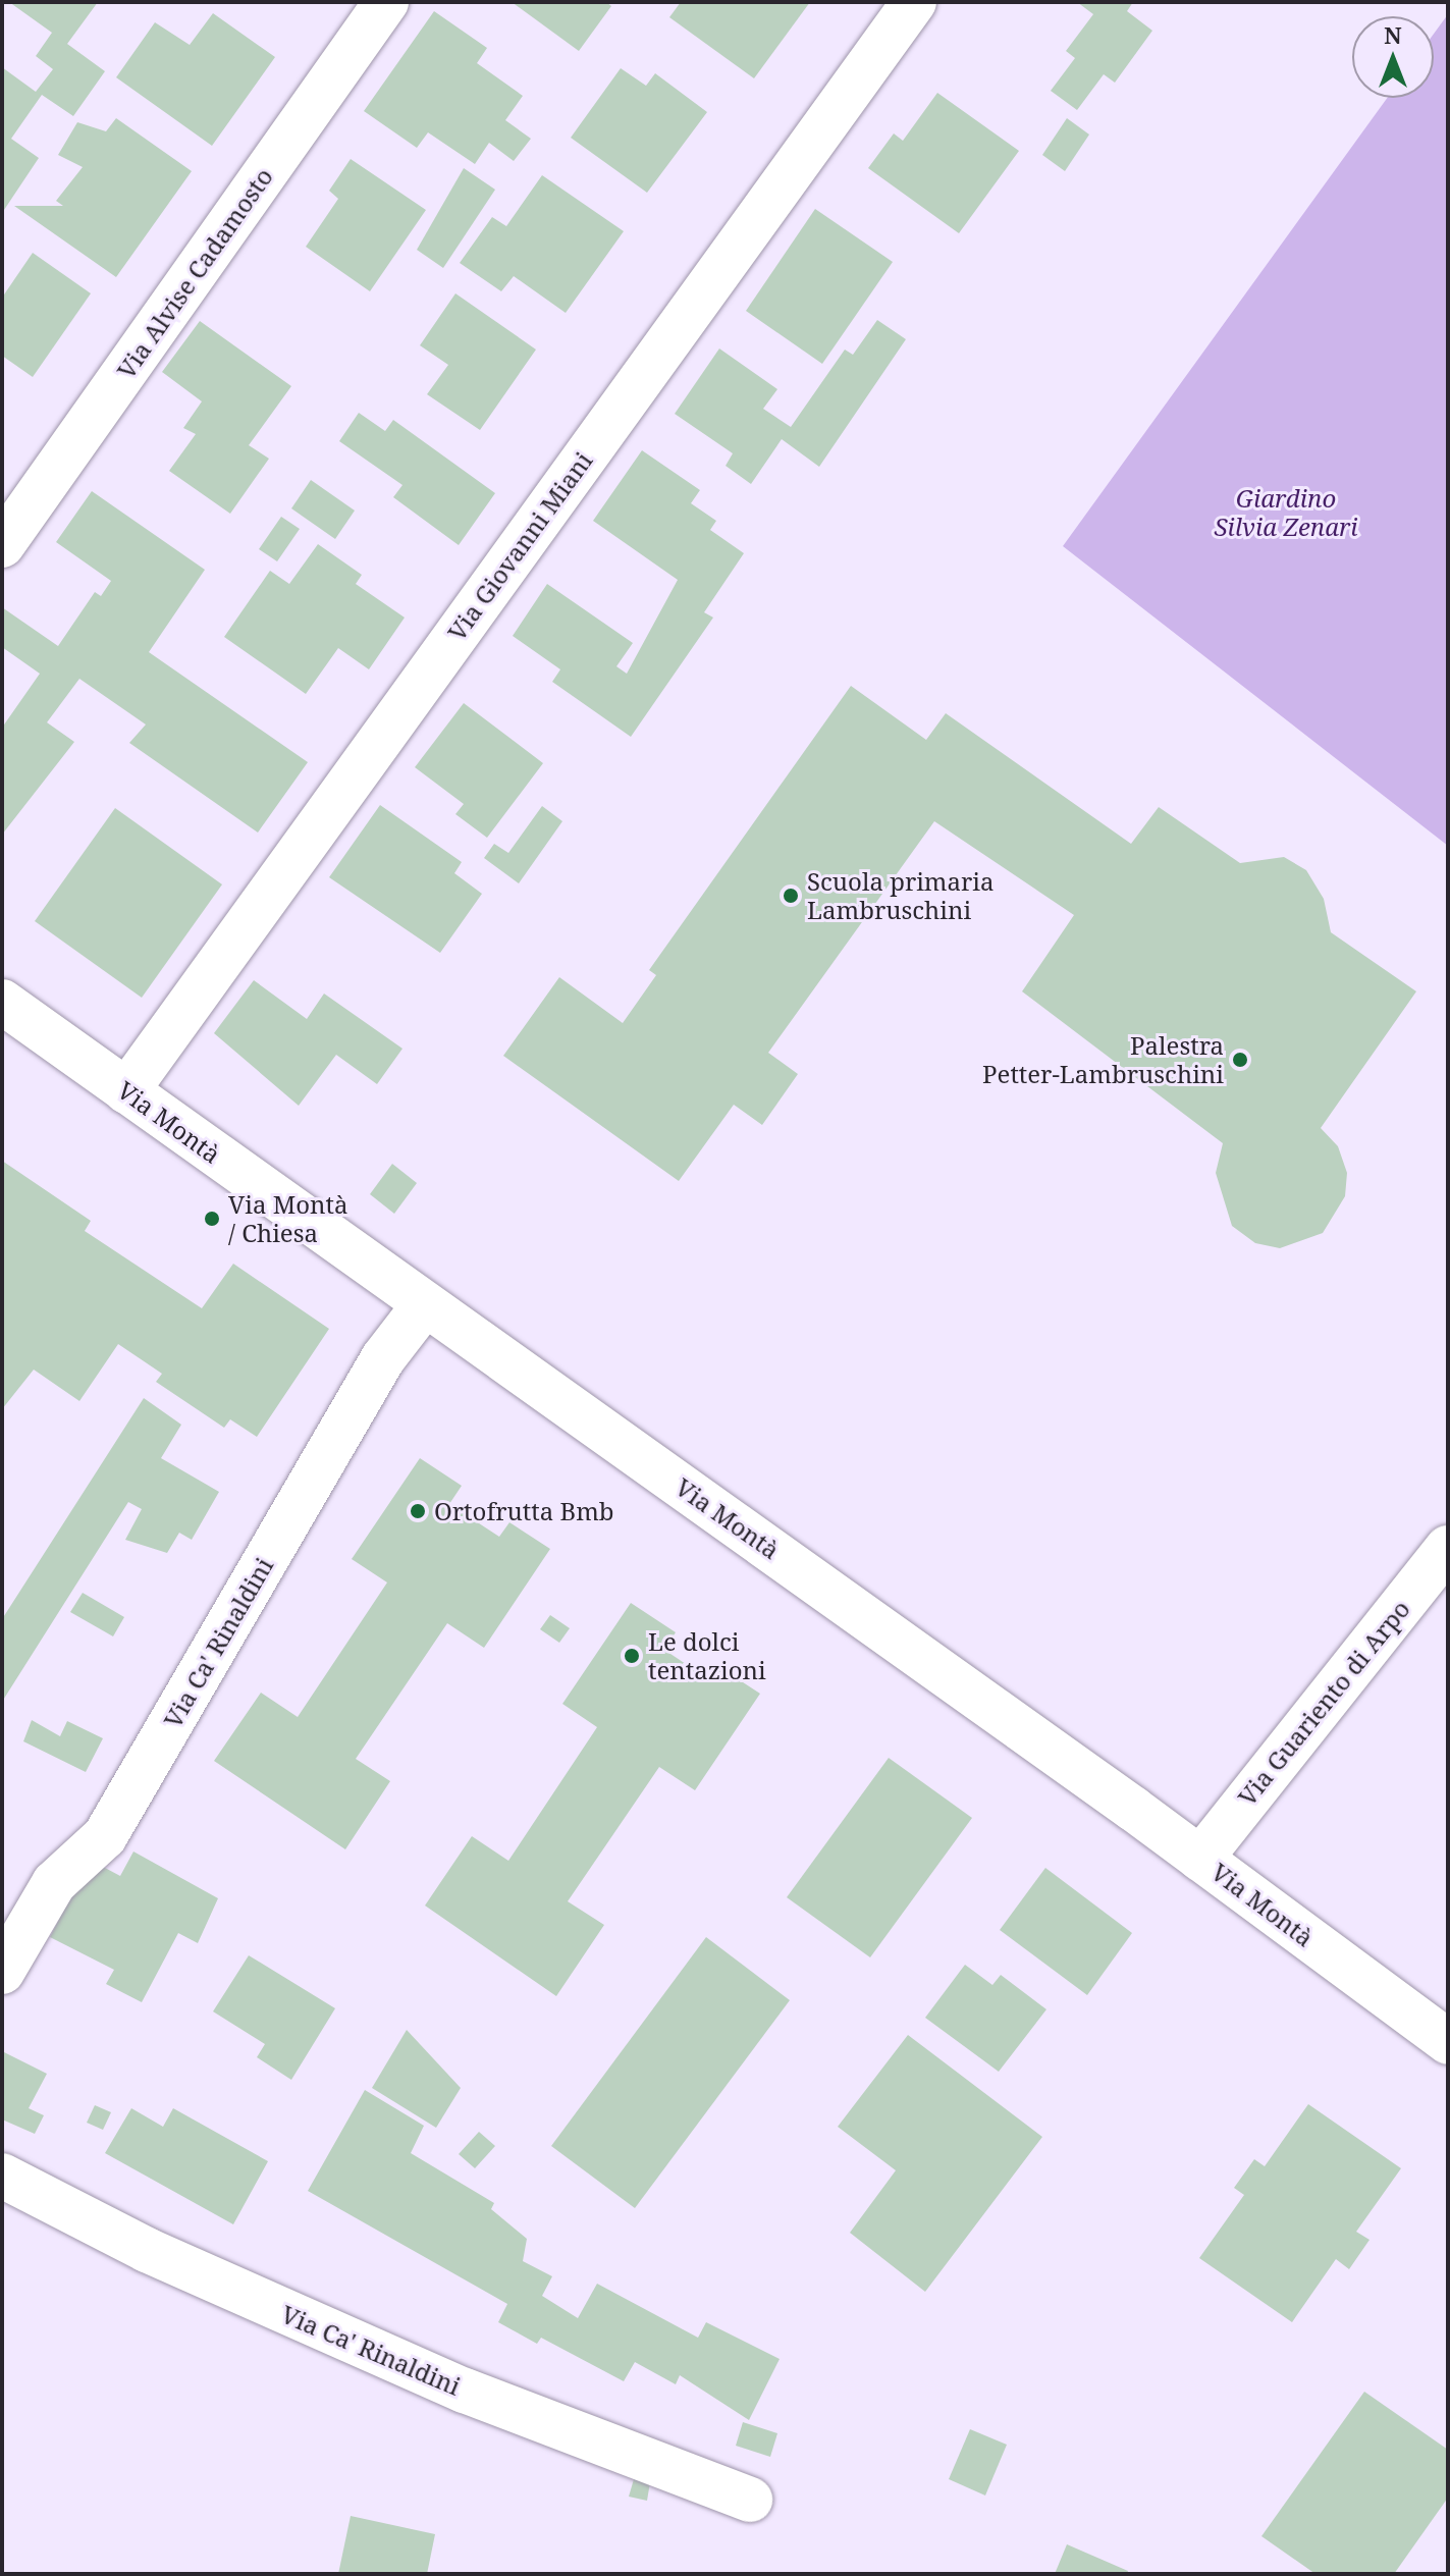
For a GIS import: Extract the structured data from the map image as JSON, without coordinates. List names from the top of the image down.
{
  "streets": {
    "street": [
      "Via Alvise Cadamosto",
      "Via Giovanni Miani",
      "Via Montà",
      "Via Ca' Rinaldini",
      "Via Guariento di Arpo"
    ]
  },
  "crossings": [
    ["Via Giovanni Miani", "Via Montà"],
    ["Via Montà", "Via Ca' Rinaldini"],
    ["Via Montà", "Via Guariento di Arpo"]
  ],
  "parks": ["Giardino Silvia Zenari"],
  "places": [
    "Scuola primaria Lambruschini",
    "Palestra Petter-Lambruschini",
    "Via Montà / Chiesa",
    "Ortofrutta Bmb",
    "Le dolci tentazioni"
  ],
  "north": "top"
}
